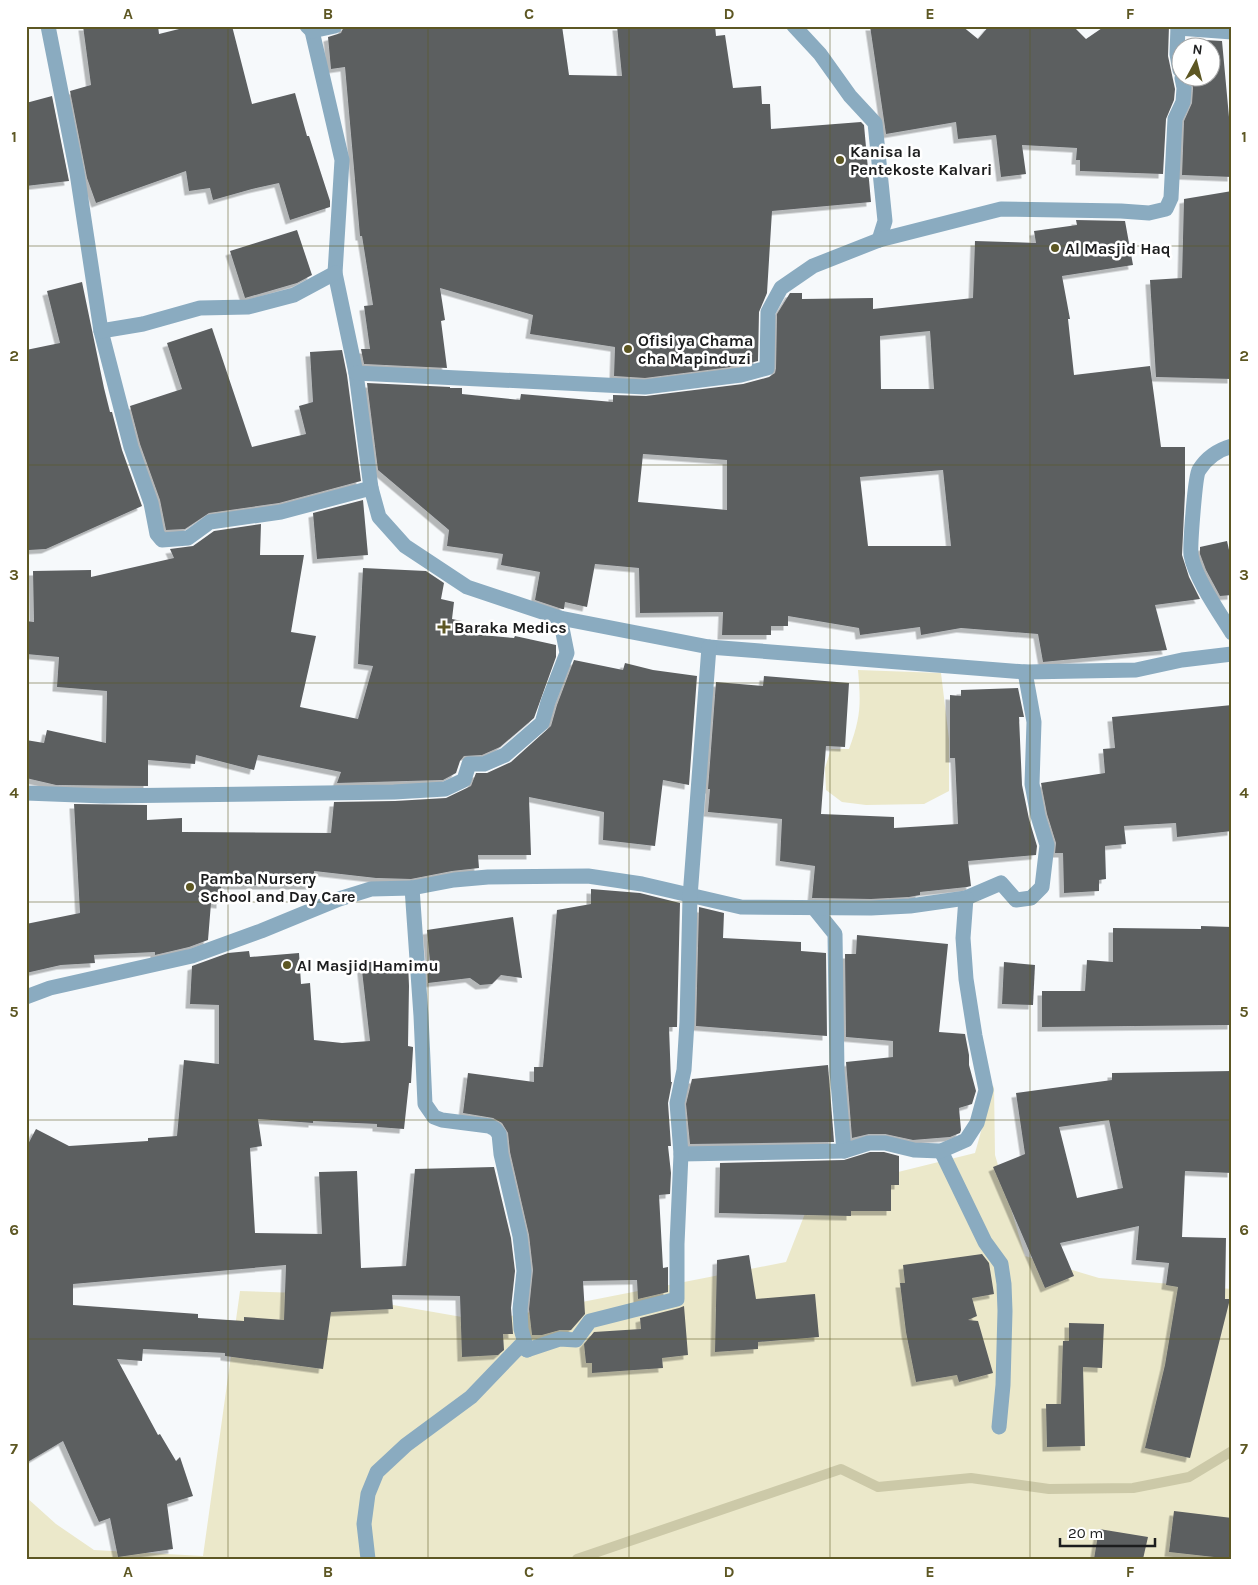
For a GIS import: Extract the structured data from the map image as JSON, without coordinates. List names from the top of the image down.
{
  "places": {
    "other": [
      "Kanisa la Pentekoste Kalvari",
      "Al Masjid Haq",
      "Ofisi ya Chama cha Mapinduzi",
      "Pamba Nursery School and Day Care",
      "Al Masjid Hamimu"
    ],
    "health": ["Baraka Medics"]
  },
  "scale_bar": "20 m",
  "north": "top",
  "grid": {
    "columns": [
      "A",
      "B",
      "C",
      "D",
      "E",
      "F"
    ],
    "rows": [
      "1",
      "2",
      "3",
      "4",
      "5",
      "6",
      "7"
    ]
  }
}
